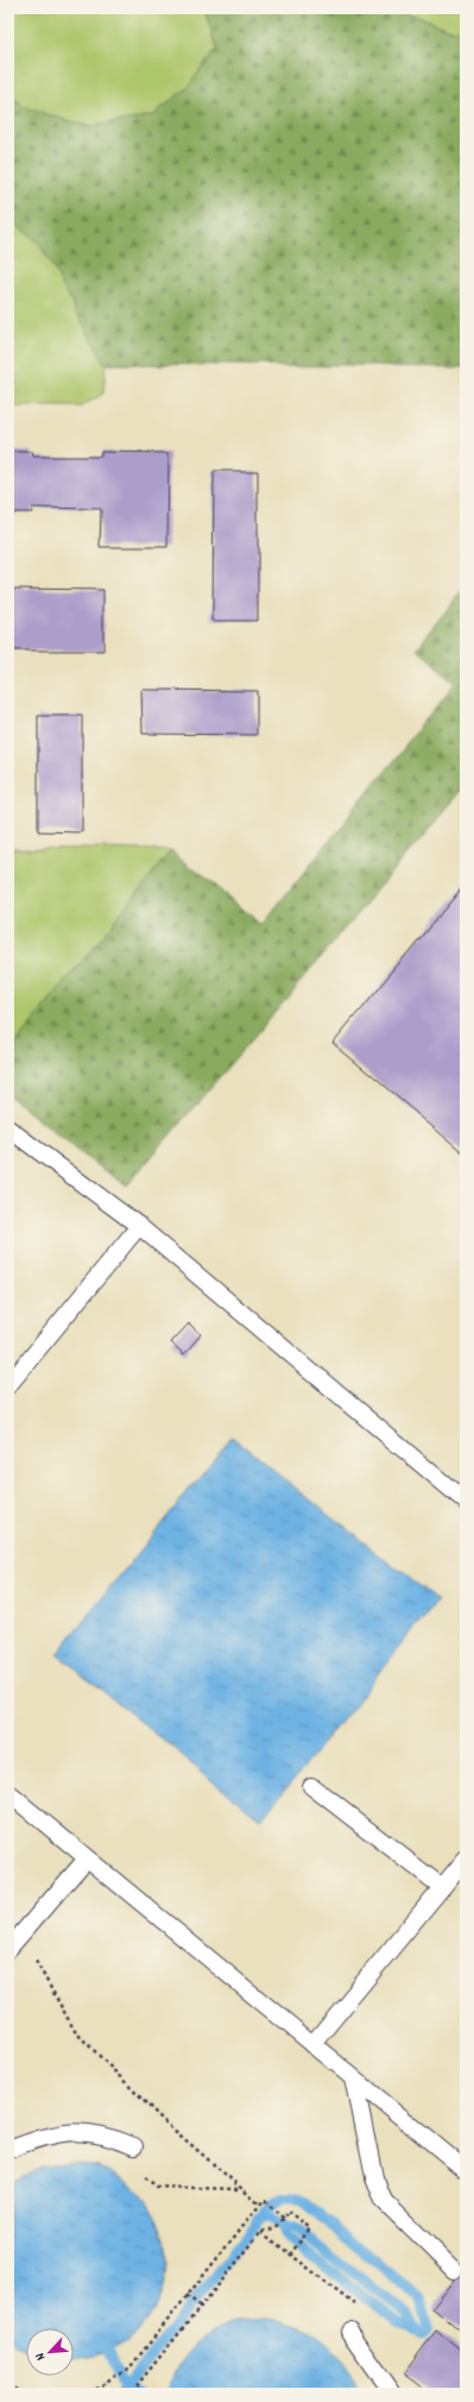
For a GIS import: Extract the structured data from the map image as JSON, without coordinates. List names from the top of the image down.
{
  "north": "bottom left"
}
